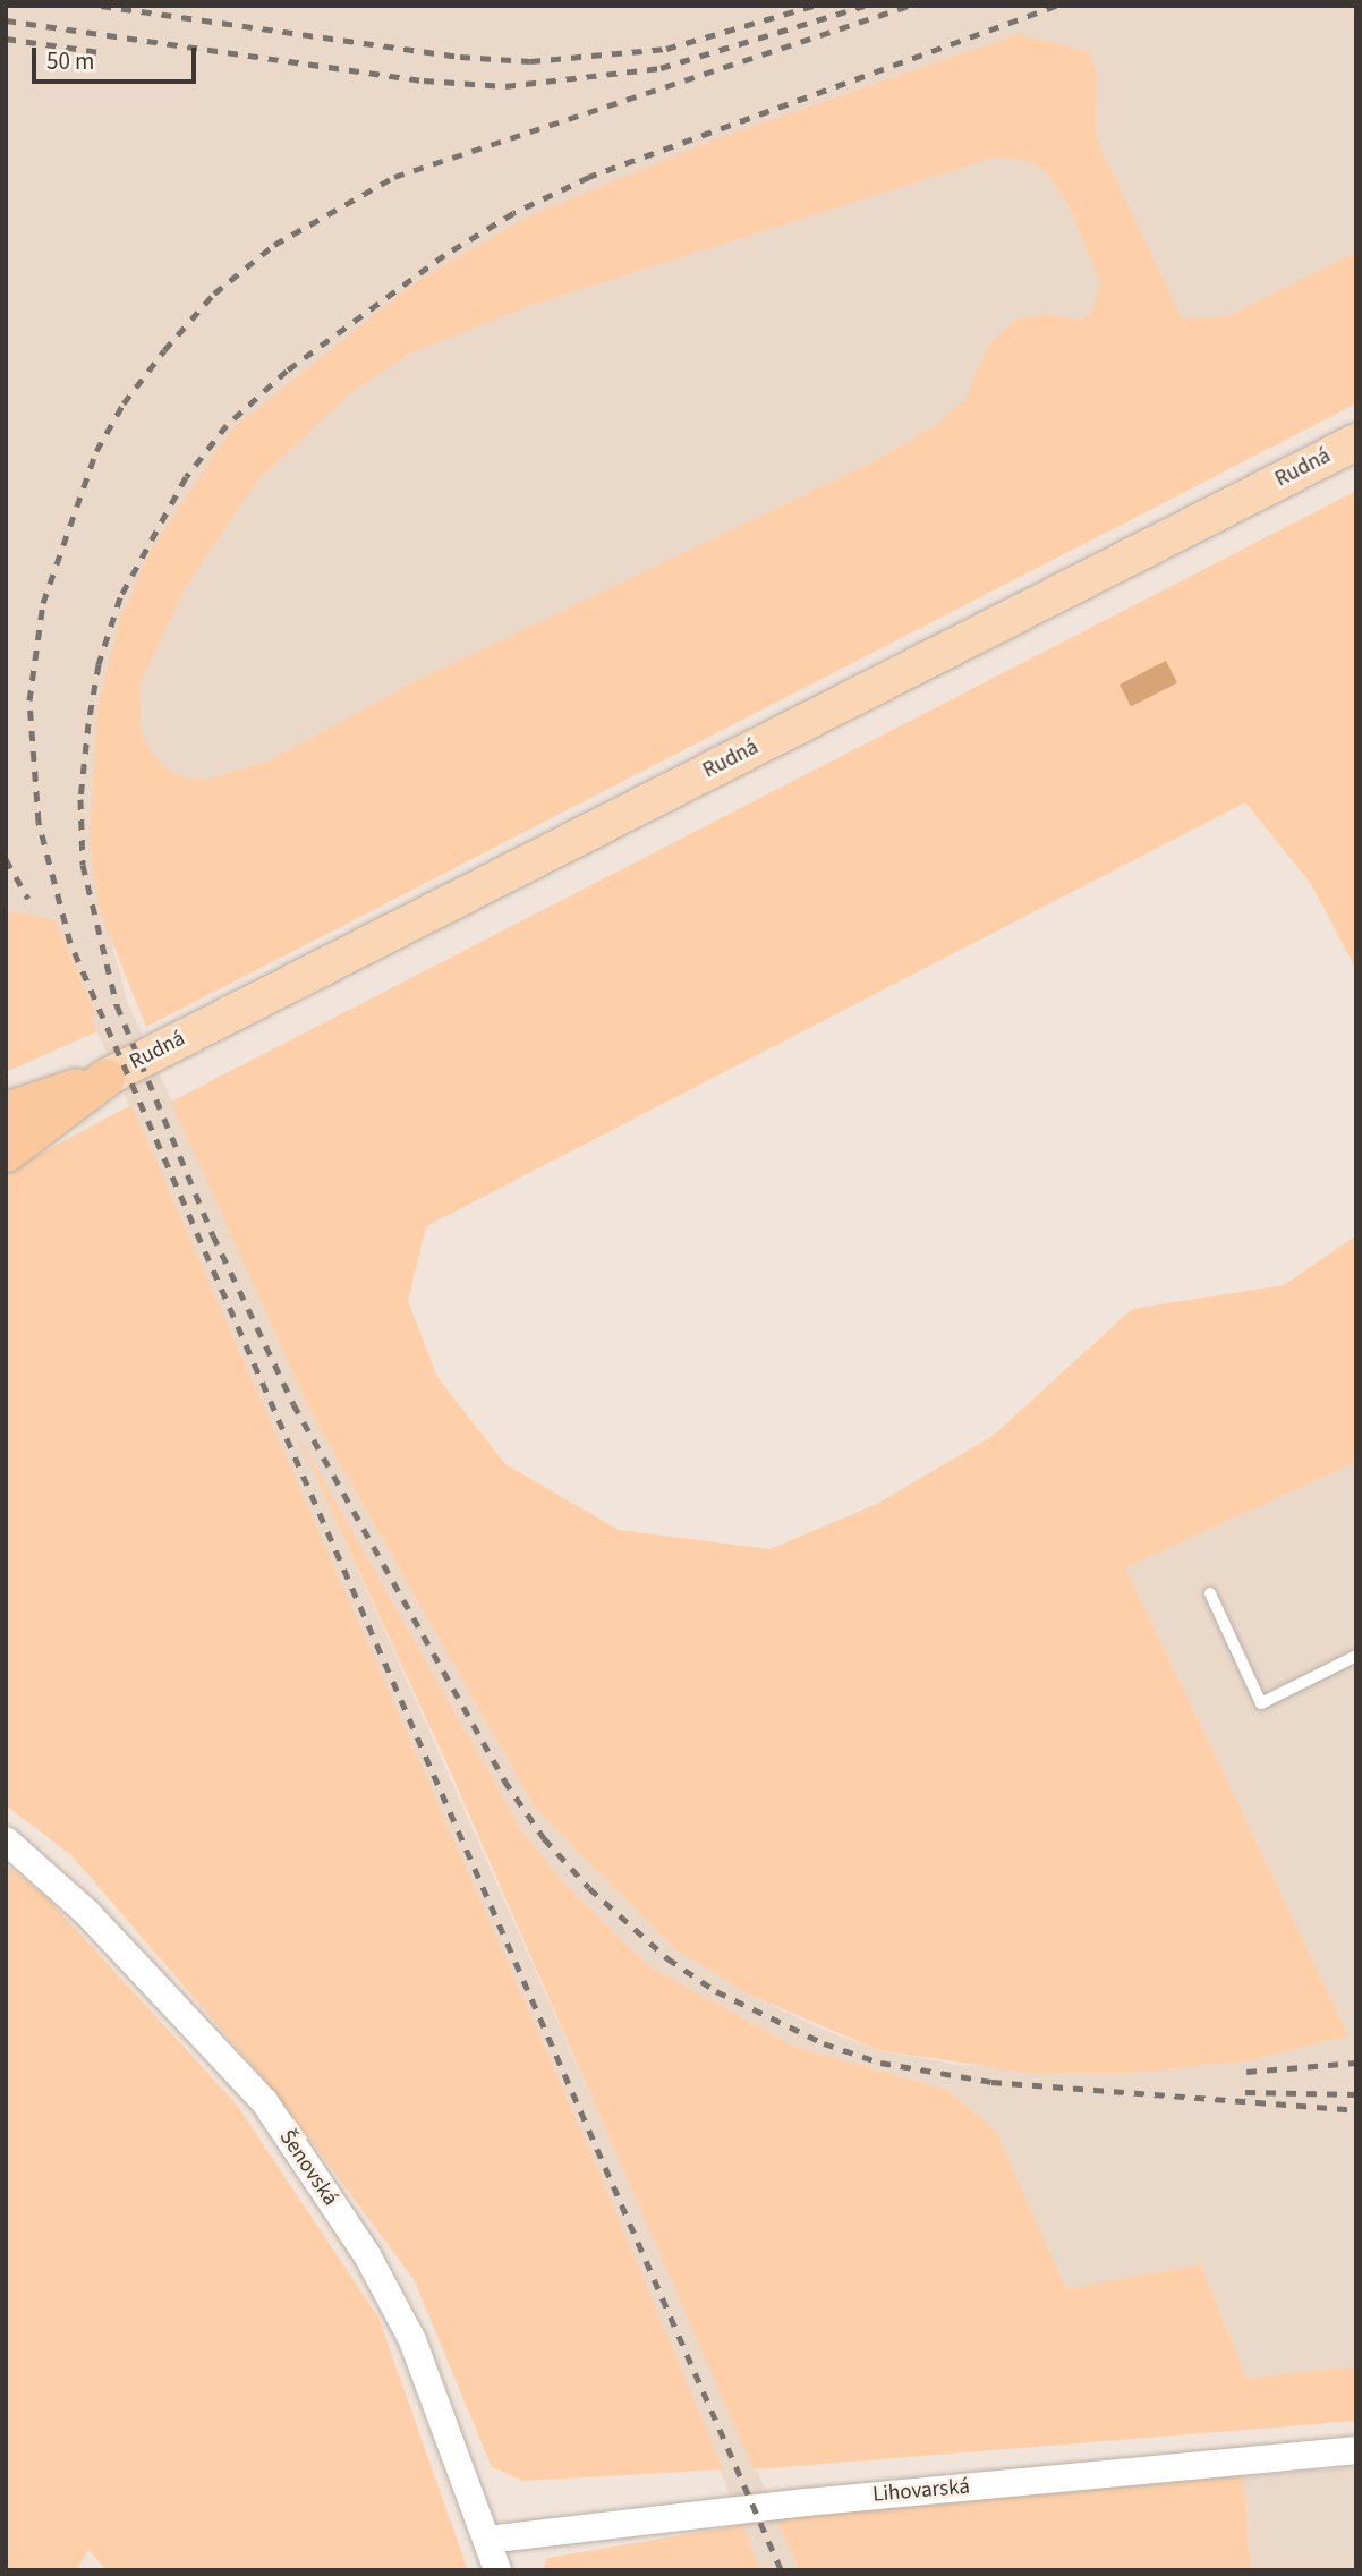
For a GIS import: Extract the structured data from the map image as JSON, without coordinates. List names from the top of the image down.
{
  "streets": {
    "main road": ["Rudná"],
    "street": ["Šenovská", "Lihovarská"]
  },
  "crossings": [
    ["Šenovská", "Lihovarská"]
  ],
  "scale_bar": "50 m"
}
